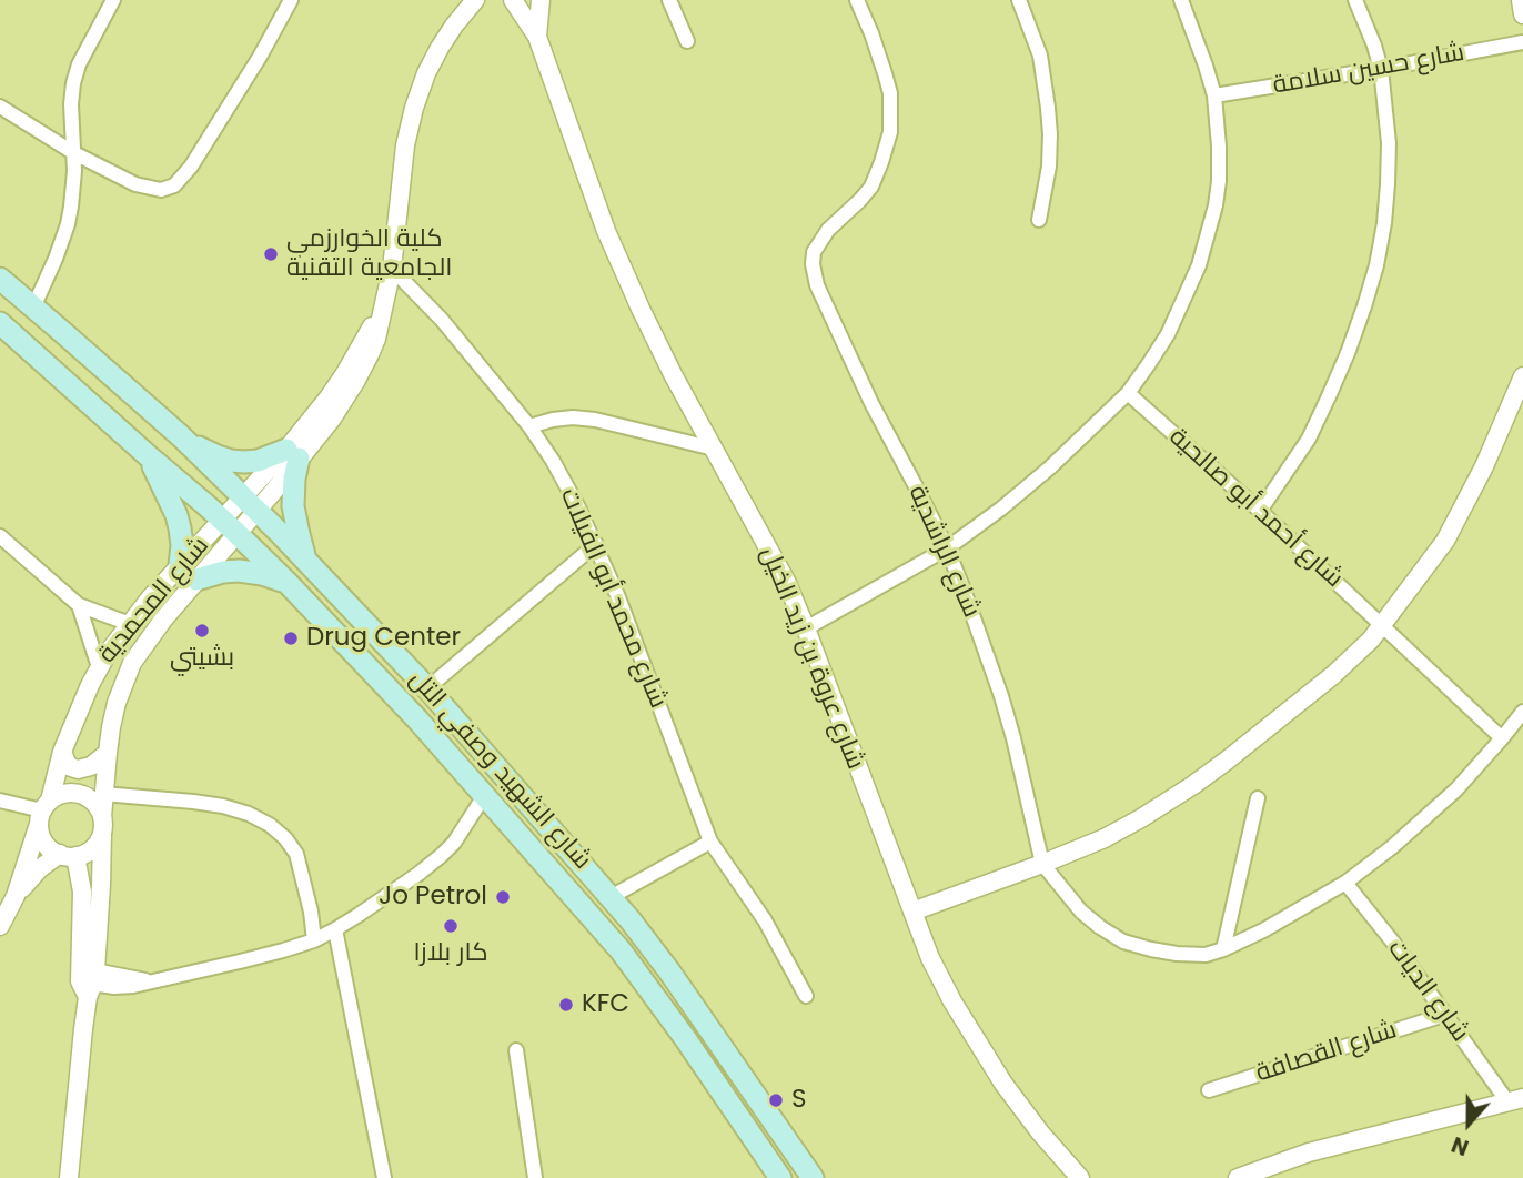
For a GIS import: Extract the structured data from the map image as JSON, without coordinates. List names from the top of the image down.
{
  "streets": {
    "main road": ["شارع الشهيد وصفي التل"],
    "street": [
      "شارع حسين سلامة",
      "شارع أحمد أبو صالحية",
      "شارع الراشدية",
      "شارع محمد أبو الفيلات",
      "شارع المحمدية",
      "شارع عروة بن زيد الخيل",
      "شارع الديات",
      "شارع القصافة"
    ]
  },
  "crossings": [
    ["شارع محمد أبو الفيلات", "شارع المحمدية"],
    ["شارع المحمدية", "شارع الشهيد وصفي التل"],
    ["شارع الديات", "شارع القصافة"]
  ],
  "places": [
    "كلية الخوارزمي الجامعية التقنية",
    "بشيتي",
    "Drug Center",
    "Jo Petrol",
    "كار بلازا",
    "KFC",
    "S"
  ],
  "north": "bottom"
}
